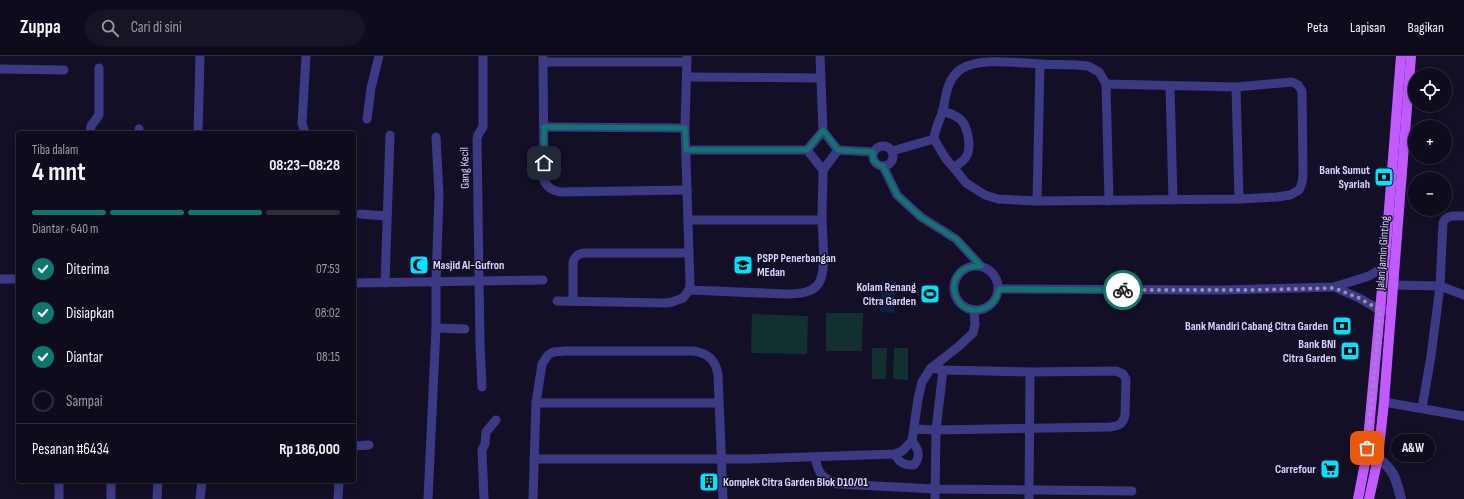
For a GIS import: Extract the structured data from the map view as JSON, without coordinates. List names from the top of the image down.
{
  "streets": {
    "main road": ["Jalan Jamin Ginting"],
    "street": ["Gang Kecil"]
  },
  "places": {
    "bank": ["Bank Sumut Syariah", "Bank Mandiri Cabang Citra Garden", "Bank BNI Citra Garden"],
    "mosque": ["Masjid Al-Gufron"],
    "school or university": ["PSPP Penerbangan MEdan"],
    "sports": ["Kolam Renang Citra Garden"],
    "other": ["A&W"],
    "supermarket": ["Carrefour"],
    "building": ["Komplek Citra Garden Blok D10/01"]
  },
  "page": {
    "header": "Zuppa",
    "search": "Cari di sini",
    "nav": ["Peta", "Lapisan", "Bagikan"],
    "map_buttons": ["+", "−"],
    "heading": ["4 mnt", "Tiba dalam", "08:23–08:28"],
    "panel": ["Pesanan #6434", "Rp 186,000"],
    "bar": "Diantar · 640 m",
    "list": [
      ["Diterima", "07:53"],
      ["Disiapkan", "08:02"],
      ["Diantar", "08:15"],
      "Sampai"
    ],
    "bubble": "A&W"
  }
}
